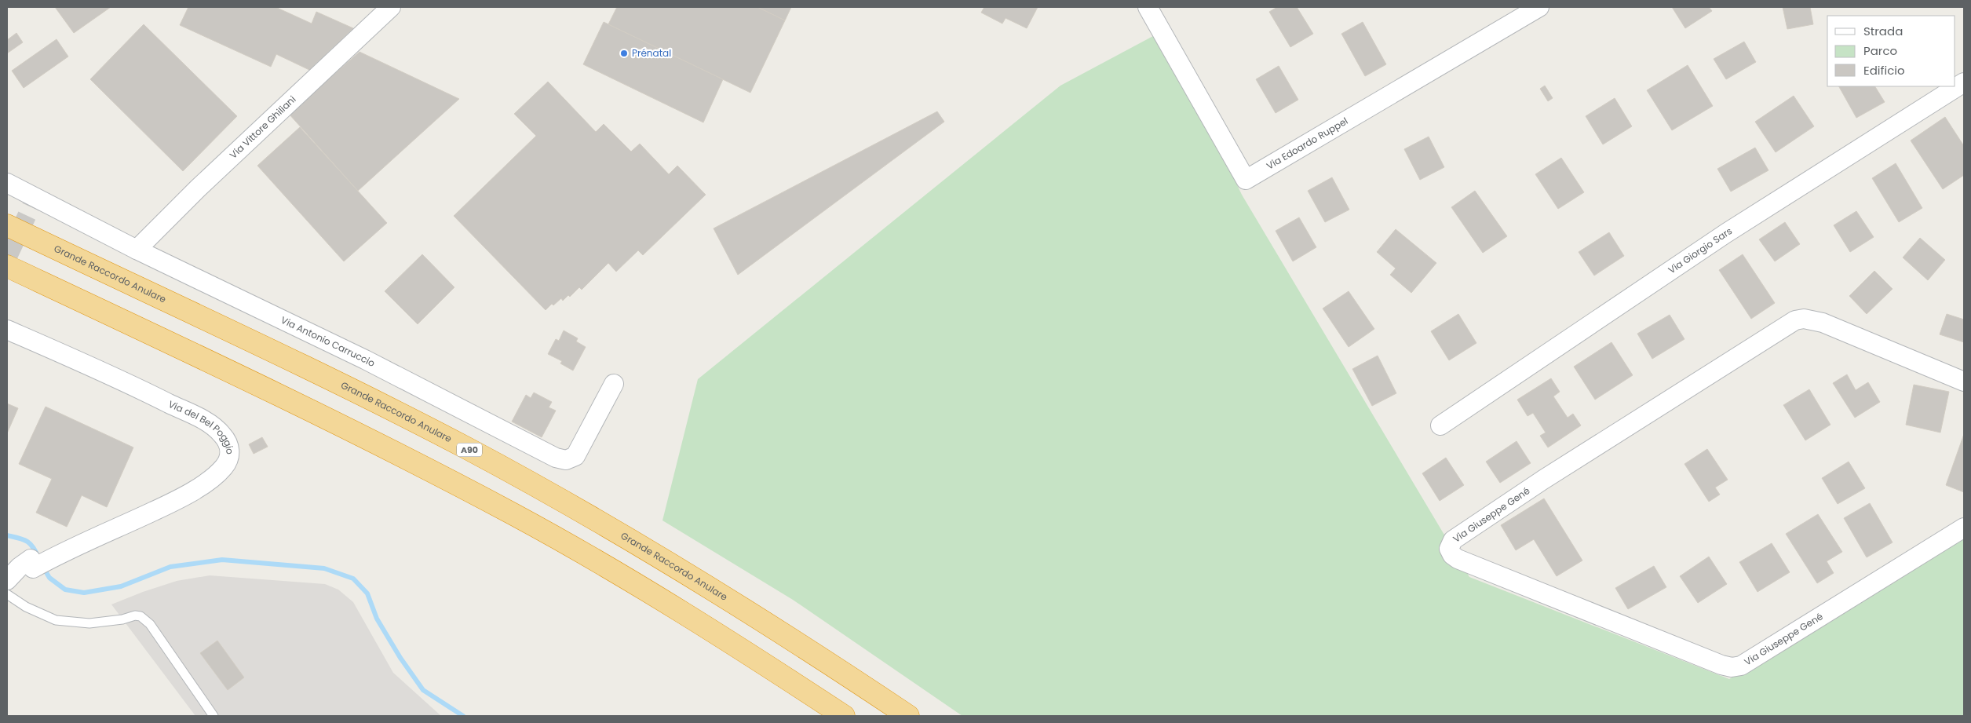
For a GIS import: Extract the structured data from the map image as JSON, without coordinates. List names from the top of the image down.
{
  "streets": {
    "highway": ["Grande Raccordo Anulare", "A90"],
    "street": [
      "Via Vittore Ghiliani",
      "Via Edoardo Ruppel",
      "Via Giorgio Sars",
      "Via Antonio Carruccio",
      "Via del Bel Poggio",
      "Via Giuseppe Gené"
    ]
  },
  "crossings": [
    ["Via Vittore Ghiliani", "Via Antonio Carruccio"]
  ],
  "places": ["Prénatal"],
  "legend": ["Strada", "Parco", "Edificio"]
}
